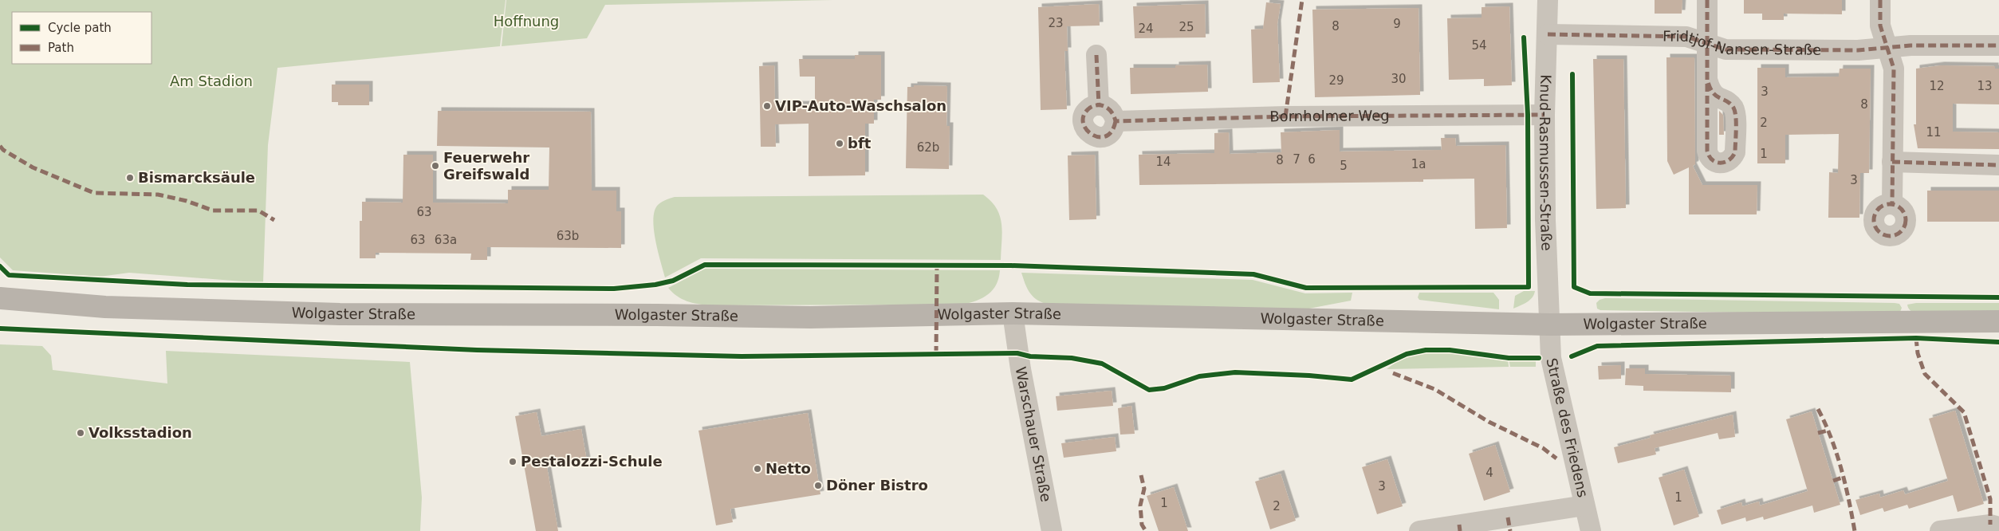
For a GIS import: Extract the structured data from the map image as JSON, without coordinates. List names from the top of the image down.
{
  "streets": {
    "main road": ["Wolgaster Straße"],
    "street": [
      "Fridtjof-Nansen-Straße",
      "Bornholmer Weg",
      "Knud-Rasmussen-Straße",
      "Straße des Friedens",
      "Warschauer Straße"
    ]
  },
  "crossings": [
    ["Fridtjof-Nansen-Straße", "Knud-Rasmussen-Straße"],
    ["Bornholmer Weg", "Knud-Rasmussen-Straße"],
    ["Knud-Rasmussen-Straße", "Wolgaster Straße"],
    ["Knud-Rasmussen-Straße", "Straße des Friedens"],
    ["Wolgaster Straße", "Straße des Friedens"],
    ["Wolgaster Straße", "Warschauer Straße"]
  ],
  "parks": ["Hoffnung", "Am Stadion"],
  "places": [
    "VIP-Auto-Waschsalon",
    "bft",
    "Feuerwehr Greifswald",
    "Bismarcksäule",
    "Volksstadion",
    "Pestalozzi-Schule",
    "Netto",
    "Döner Bistro"
  ],
  "house_numbers": [
    "23",
    "9",
    "8",
    "25",
    "24",
    "54",
    "30",
    "29",
    "12",
    "13",
    "3",
    "8",
    "2",
    "11",
    "62b",
    "1",
    "7",
    "6",
    "8",
    "14",
    "1a",
    "5",
    "3",
    "63",
    "63b",
    "63",
    "63a",
    "4",
    "3",
    "1",
    "1",
    "2"
  ],
  "legend": ["Cycle path", "Path"]
}
